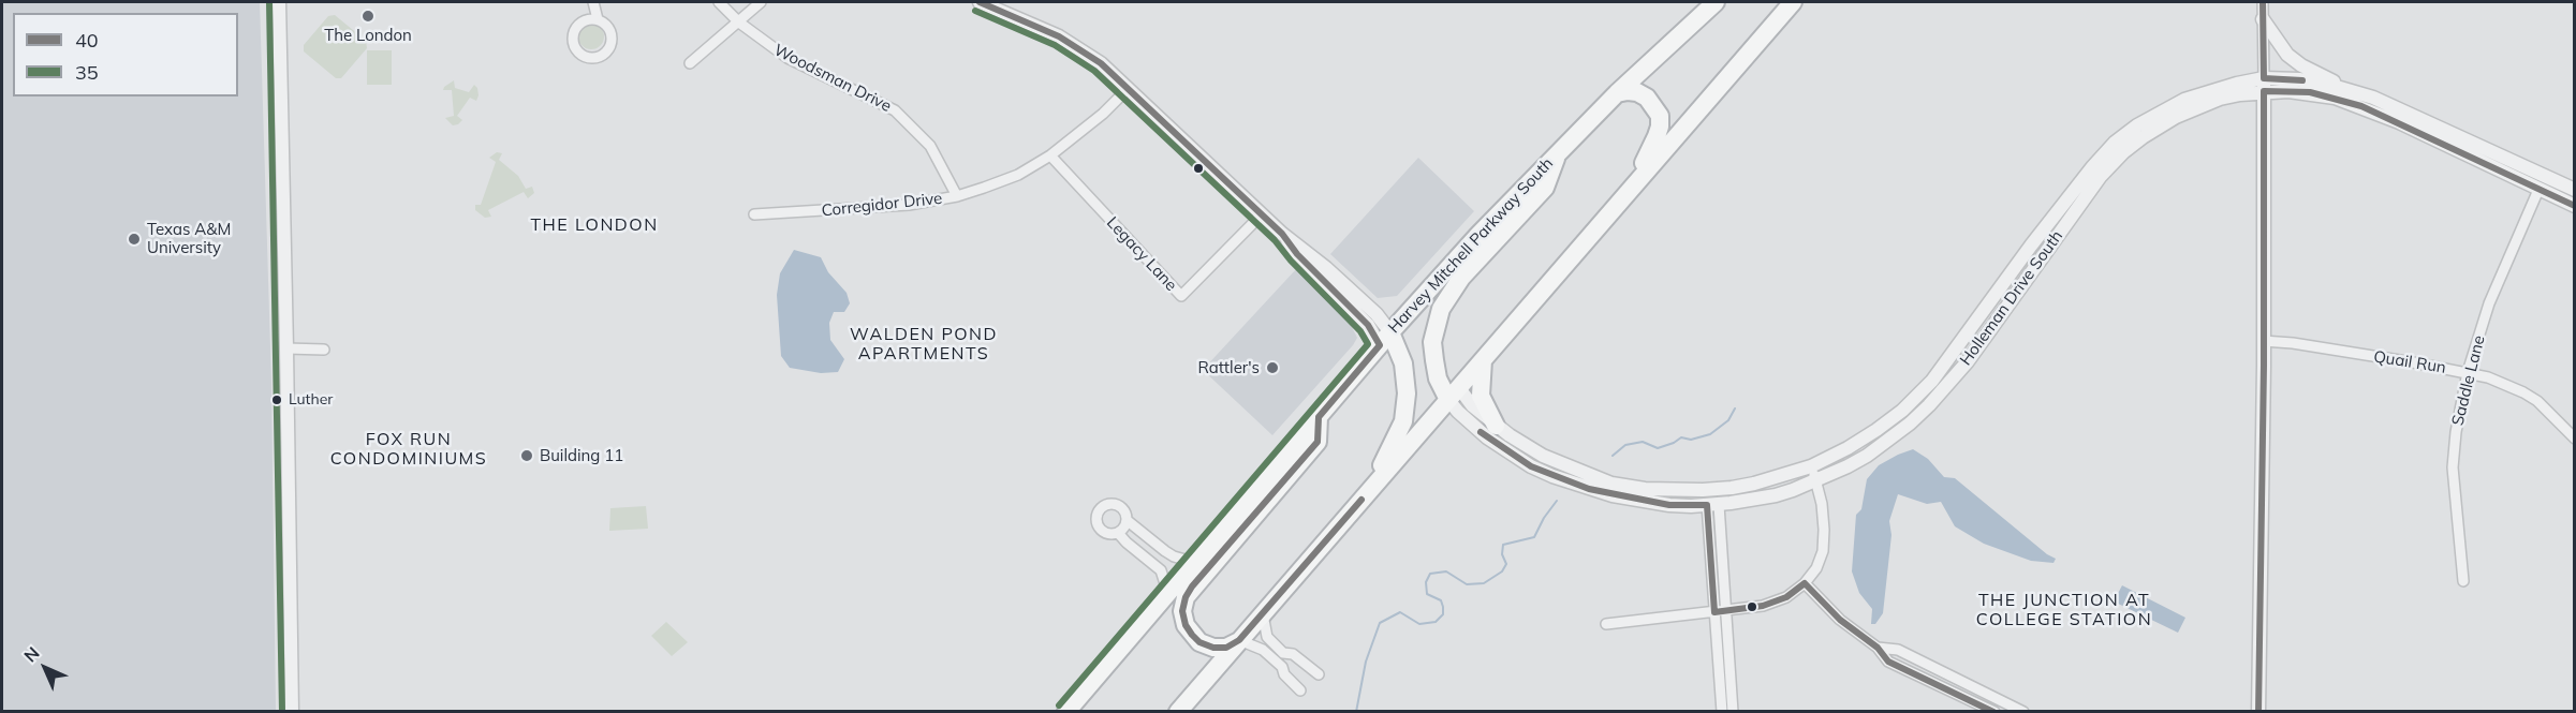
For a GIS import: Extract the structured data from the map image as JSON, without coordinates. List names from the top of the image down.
{
  "streets": {
    "highway": ["Harvey Mitchell Parkway South"],
    "street": [
      "Woodsman Drive",
      "Corregidor Drive",
      "Legacy Lane",
      "Holleman Drive South",
      "Quail Run",
      "Saddle Lane"
    ]
  },
  "crossings": [
    ["Woodsman Drive", "Corregidor Drive"],
    ["Corregidor Drive", "Legacy Lane"],
    ["Holleman Drive South", "Saddle Lane"],
    ["Quail Run", "Saddle Lane"]
  ],
  "districts": [
    "THE LONDON",
    "WALDEN POND APARTMENTS",
    "FOX RUN CONDOMINIUMS",
    "THE JUNCTION AT COLLEGE STATION"
  ],
  "places": [
    "The London",
    "Texas A&M University",
    "Rattler's",
    "Luther",
    "Building 11"
  ],
  "lines": ["transit line 40", "transit line 35"],
  "legend": ["40", "35"],
  "north": "top left"
}
